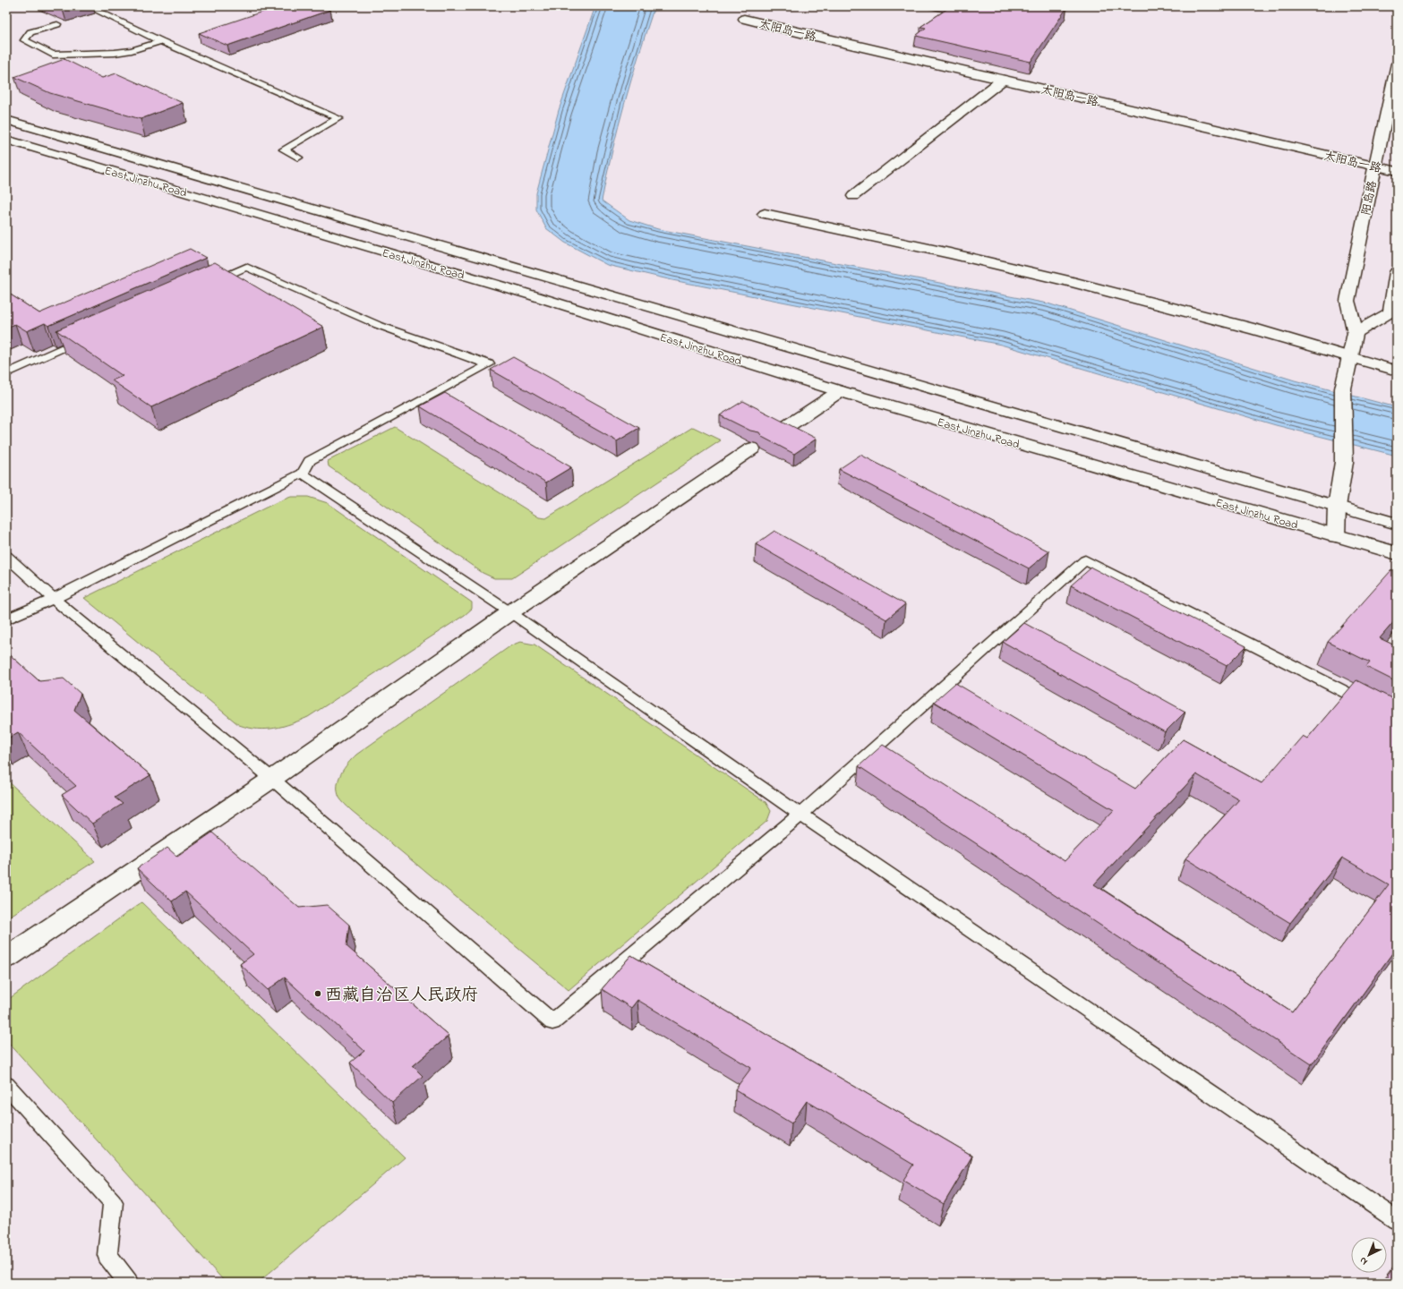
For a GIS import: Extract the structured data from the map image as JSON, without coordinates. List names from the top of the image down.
{
  "streets": {
    "main road": ["太阳岛一路", "East Jinzhu Road", "阳岛路"]
  },
  "crossings": [
    ["太阳岛一路", "阳岛路"],
    ["East Jinzhu Road", "阳岛路"]
  ],
  "places": ["西藏自治区人民政府"],
  "north": "bottom left"
}
